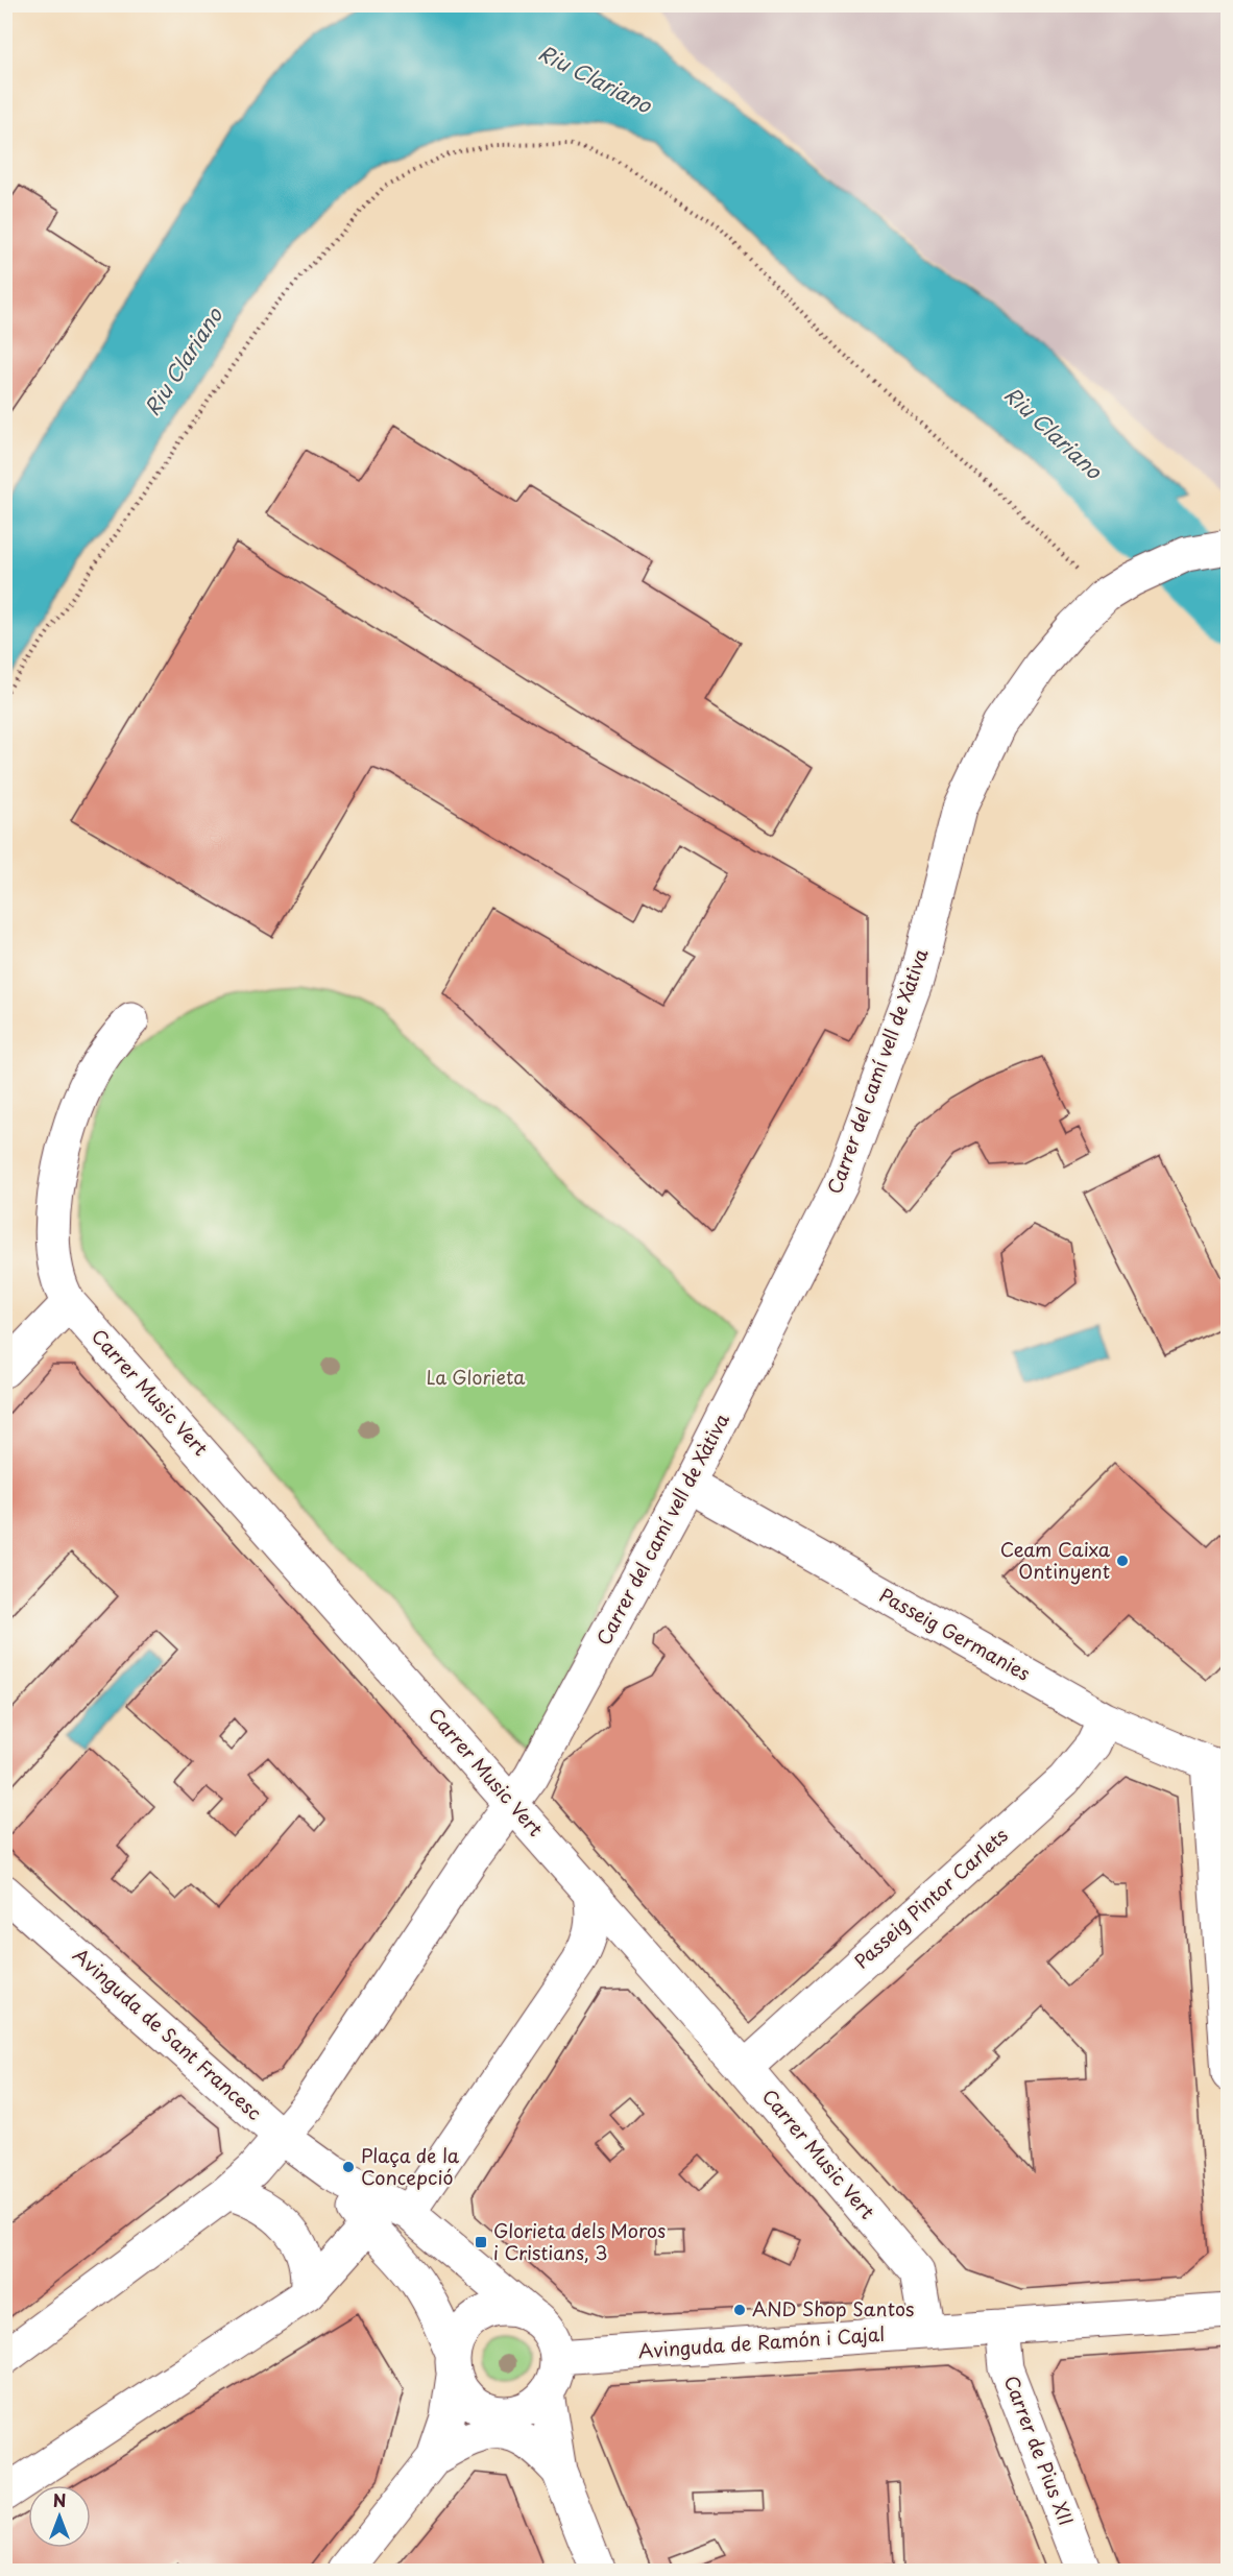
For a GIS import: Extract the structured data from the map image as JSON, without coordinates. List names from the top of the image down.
{
  "streets": {
    "street": [
      "Carrer del camí vell de Xàtiva",
      "Carrer Music Vert",
      "Passeig Germanies",
      "Passeig Pintor Carlets",
      "Avinguda de Sant Francesc",
      "Avinguda de Ramón i Cajal",
      "Carrer de Pius XII"
    ]
  },
  "crossings": [
    ["Carrer del camí vell de Xàtiva", "Carrer Music Vert"],
    ["Carrer del camí vell de Xàtiva", "Passeig Germanies"],
    ["Carrer Music Vert", "Passeig Pintor Carlets"],
    ["Carrer Music Vert", "Avinguda de Ramón i Cajal"],
    ["Passeig Germanies", "Passeig Pintor Carlets"],
    ["Avinguda de Sant Francesc", "Avinguda de Ramón i Cajal"],
    ["Avinguda de Ramón i Cajal", "Carrer de Pius XII"]
  ],
  "water": ["Riu Clariano"],
  "parks": ["La Glorieta"],
  "places": {
    "other": ["Ceam Caixa Ontinyent", "Plaça de la Concepció", "AND Shop Santos"],
    "transit": ["Glorieta dels Moros i Cristians, 3"]
  },
  "north": "top"
}
